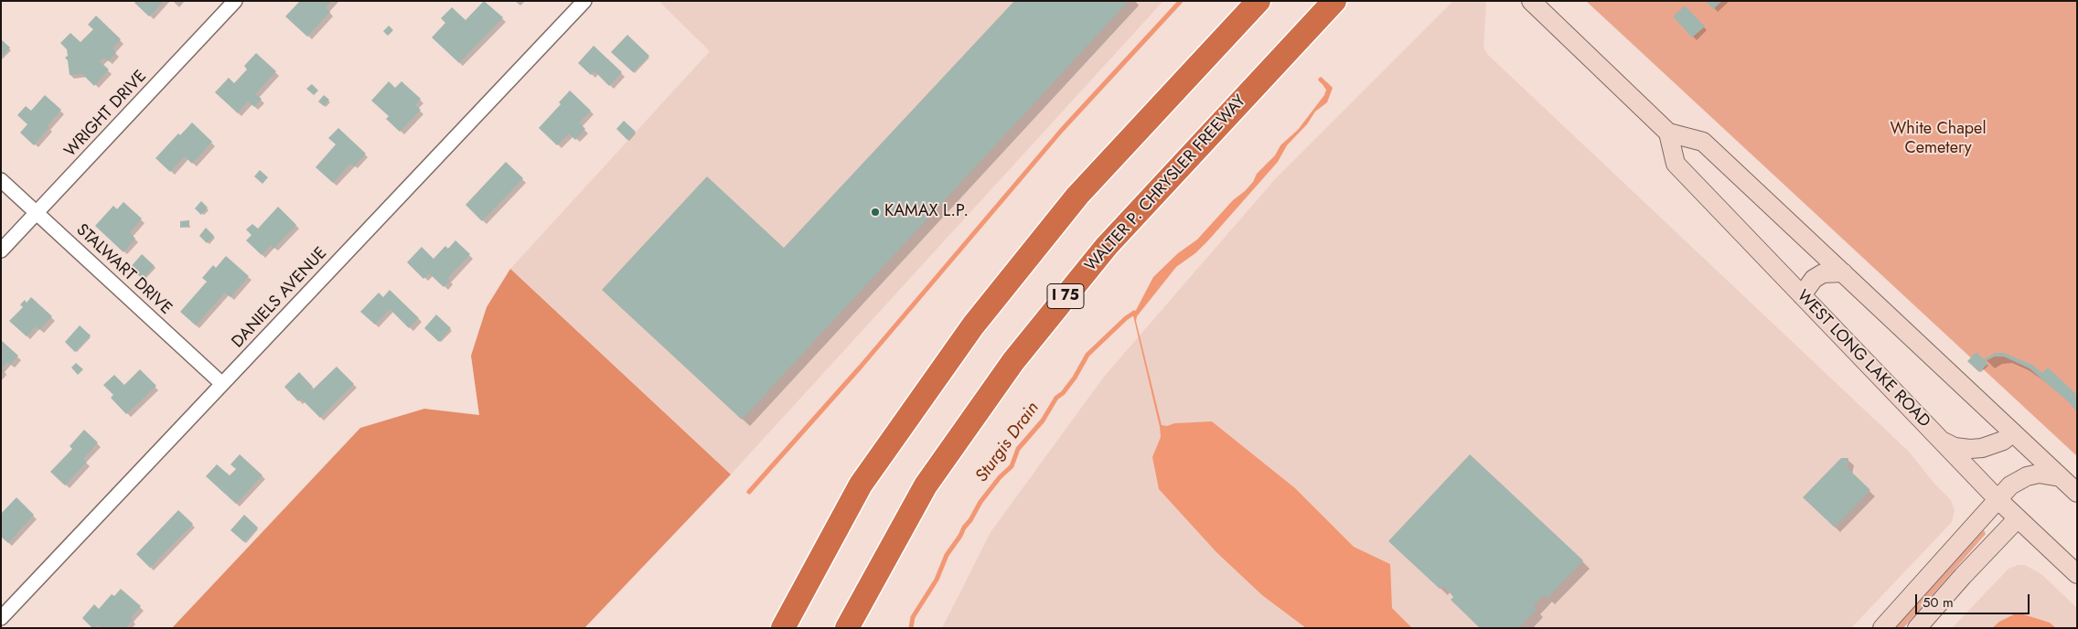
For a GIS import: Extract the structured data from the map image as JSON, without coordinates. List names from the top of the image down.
{
  "streets": {
    "highway": ["WALTER P. CHRYSLER FREEWAY", "I 75"],
    "main road": ["WEST LONG LAKE ROAD"],
    "street": ["WRIGHT DRIVE", "STALWART DRIVE", "DANIELS AVENUE"]
  },
  "crossings": [
    ["WRIGHT DRIVE", "STALWART DRIVE"],
    ["STALWART DRIVE", "DANIELS AVENUE"]
  ],
  "water": ["Sturgis Drain"],
  "parks": ["White Chapel Cemetery"],
  "places": ["KAMAX L.P."],
  "scale_bar": "50 m"
}
